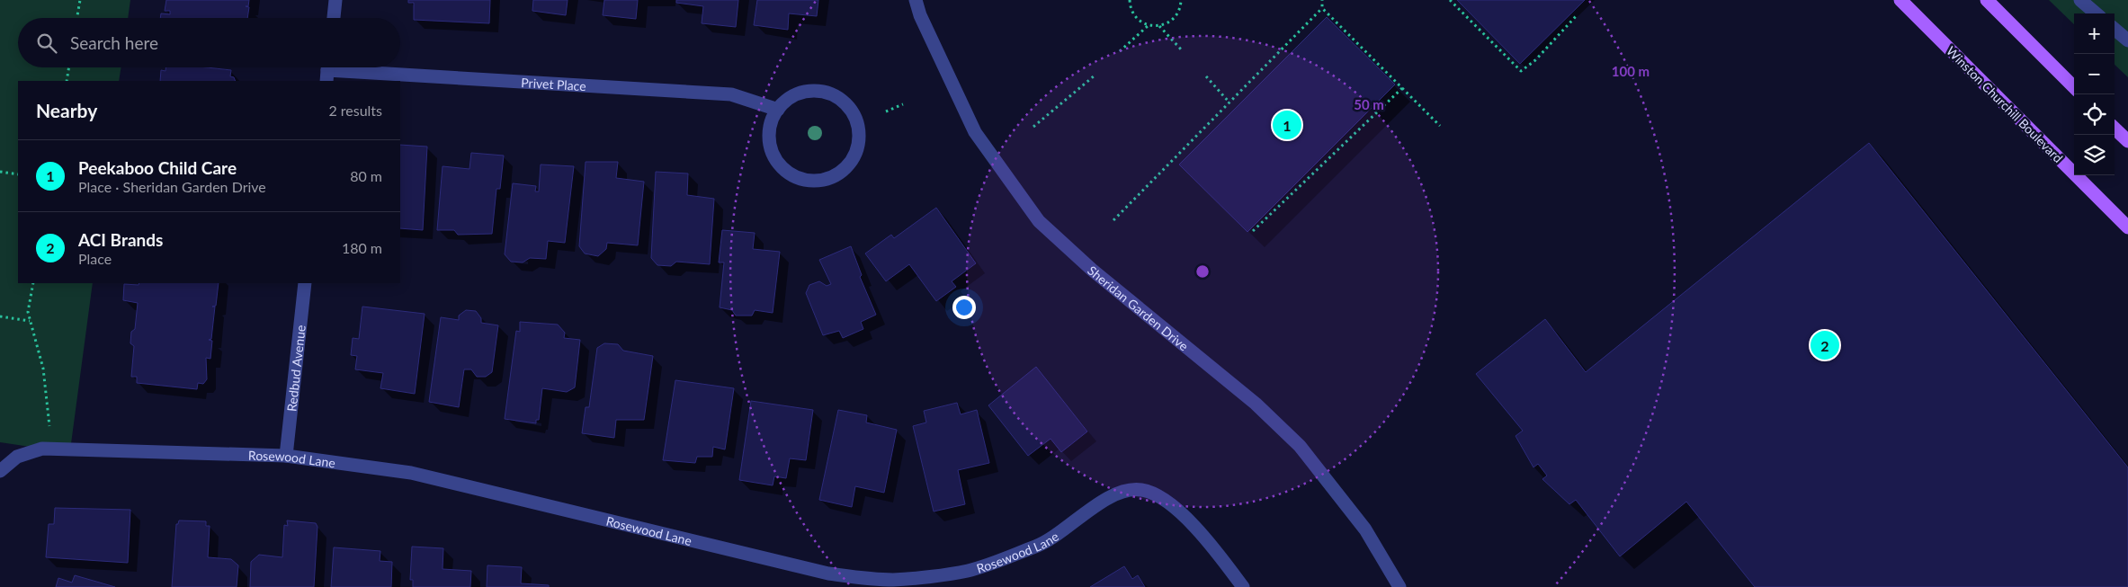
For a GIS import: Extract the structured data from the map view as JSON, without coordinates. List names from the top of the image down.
{
  "streets": {
    "main road": ["Winston Churchill Boulevard"],
    "street": [
      "Privet Place",
      "Sheridan Garden Drive",
      "Redbud Avenue",
      "Rosewood Lane"
    ]
  },
  "crossings": [
    ["Redbud Avenue", "Rosewood Lane"]
  ],
  "page": {
    "map_buttons": ["+", "−"],
    "search": "Search here",
    "heading": ["Nearby", "2 results"],
    "pins": ["1", "2"],
    "list": [
      {
        "mark": "1",
        "name": "Peekaboo Child Care",
        "note": "Place · Sheridan Garden Drive",
        "value": "80 m"
      },
      {
        "mark": "2",
        "name": "ACI Brands",
        "note": "Place",
        "value": "180 m"
      }
    ]
  },
  "rings": ["100 m", "50 m"]
}
